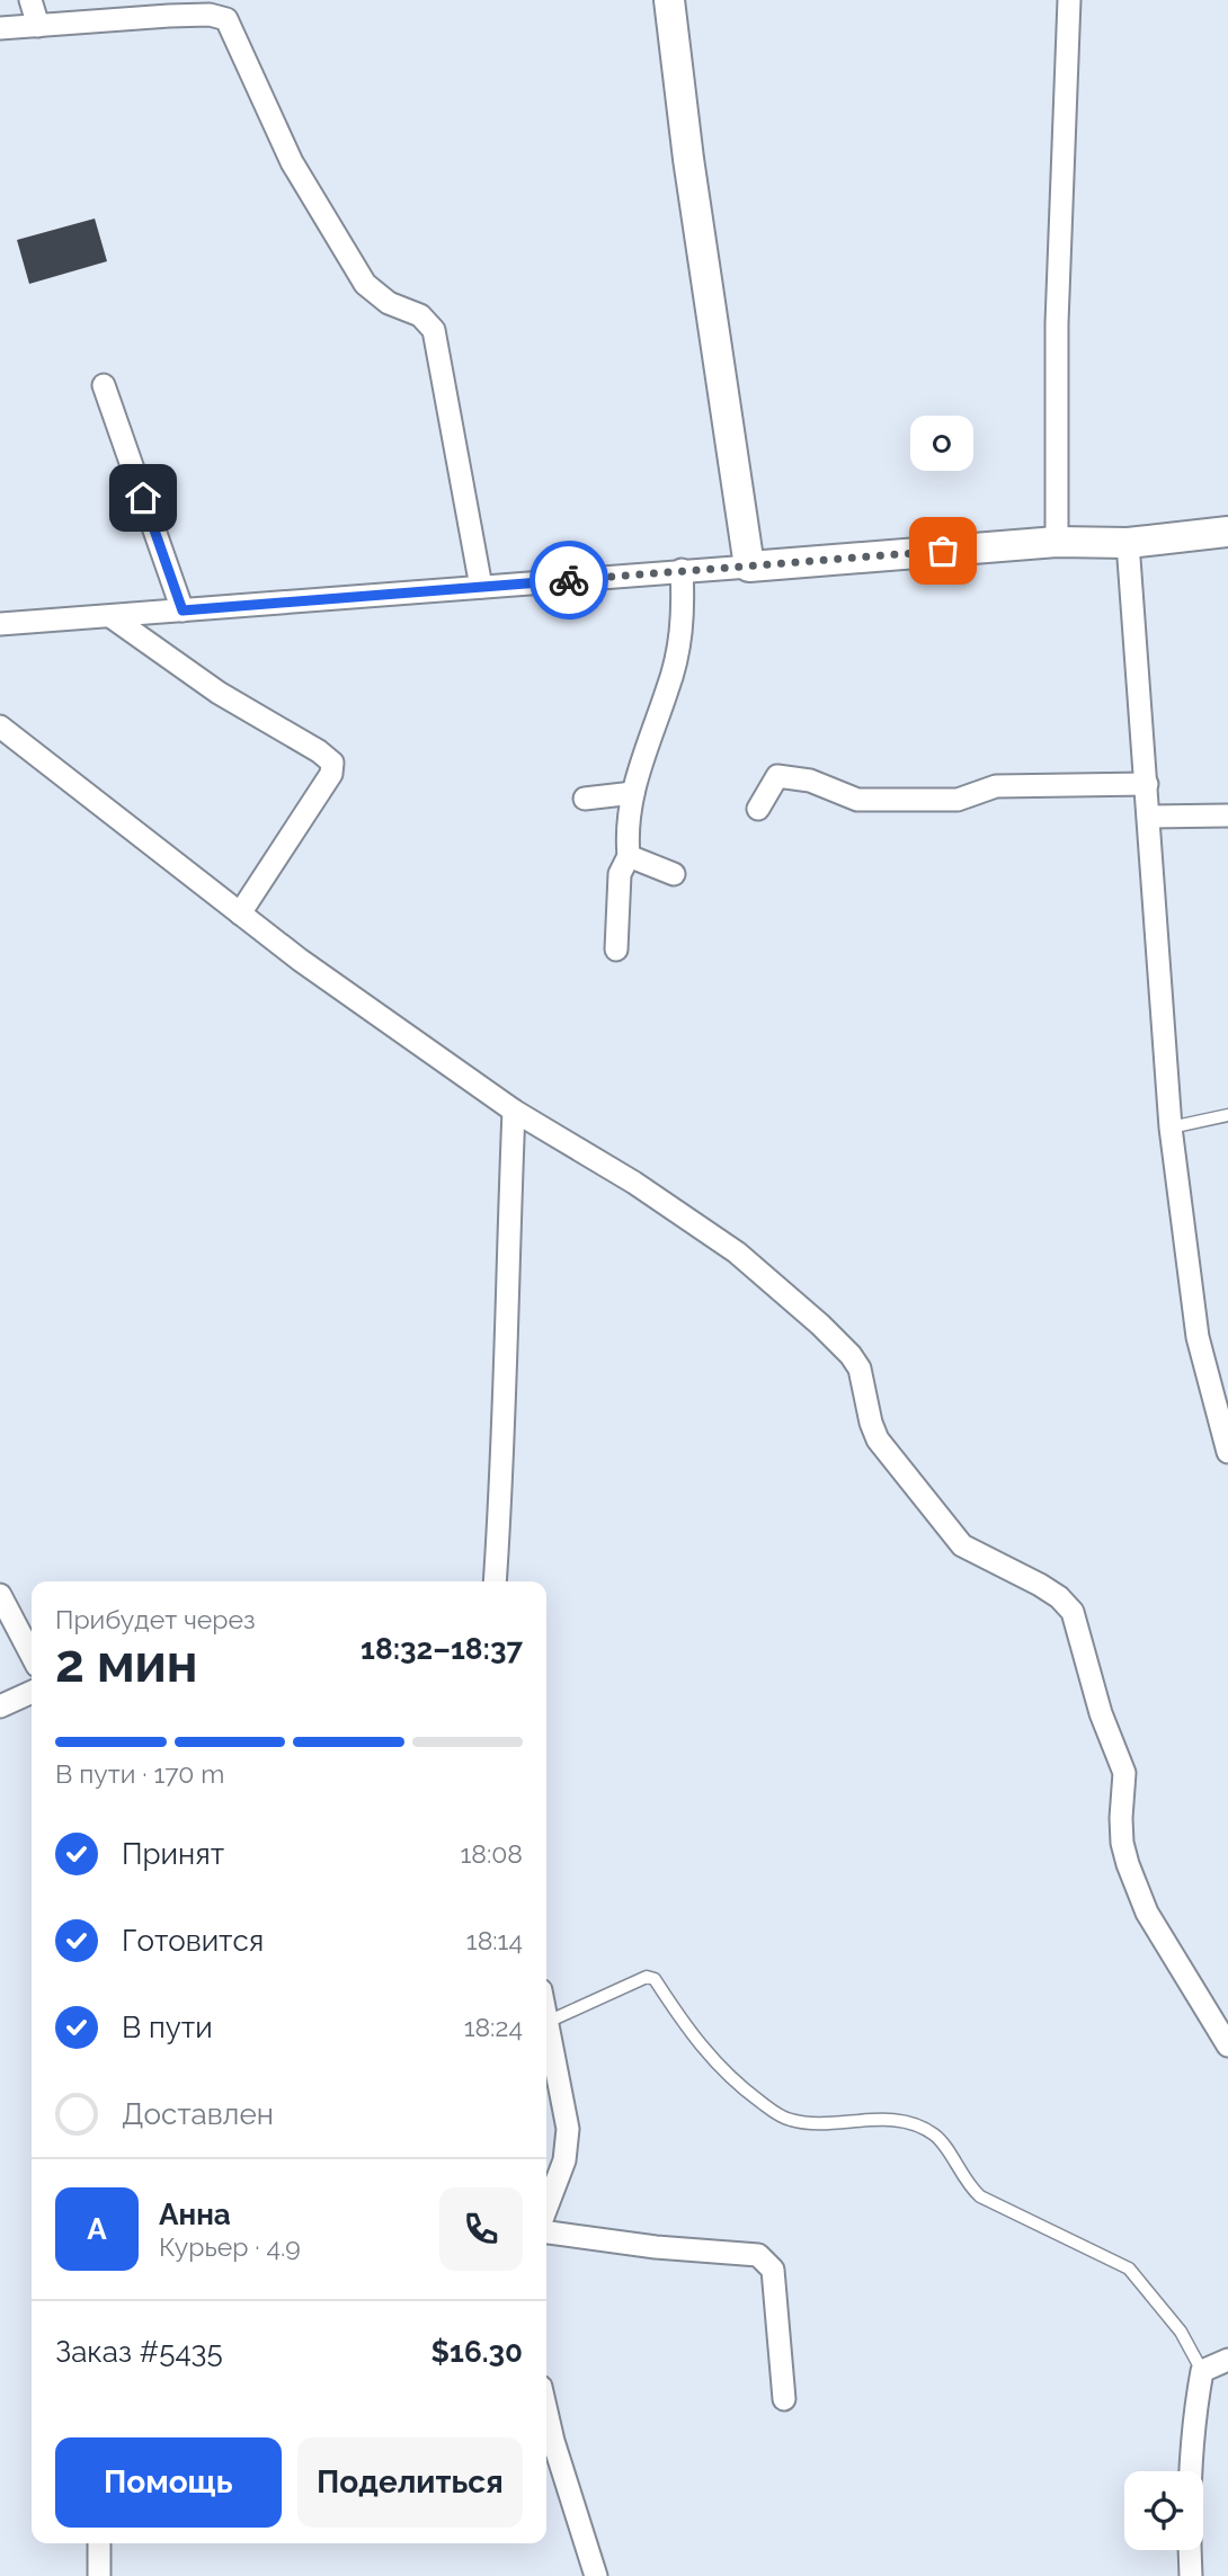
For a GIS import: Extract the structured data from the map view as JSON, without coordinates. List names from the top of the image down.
{
  "places": ["O"],
  "page": {
    "bubble": "O",
    "heading": ["2 мин", "Прибудет через", "18:32–18:37"],
    "panel": [
      "Анна",
      "Курьер · 4.9",
      "Заказ #5435",
      "$16.30"
    ],
    "bar": "В пути · 170 m",
    "list": [
      ["Принят", "18:08"],
      ["Готовится", "18:14"],
      ["В пути", "18:24"],
      "Доставлен"
    ],
    "round": "А",
    "buttons": ["Помощь", "Поделиться"]
  }
}
